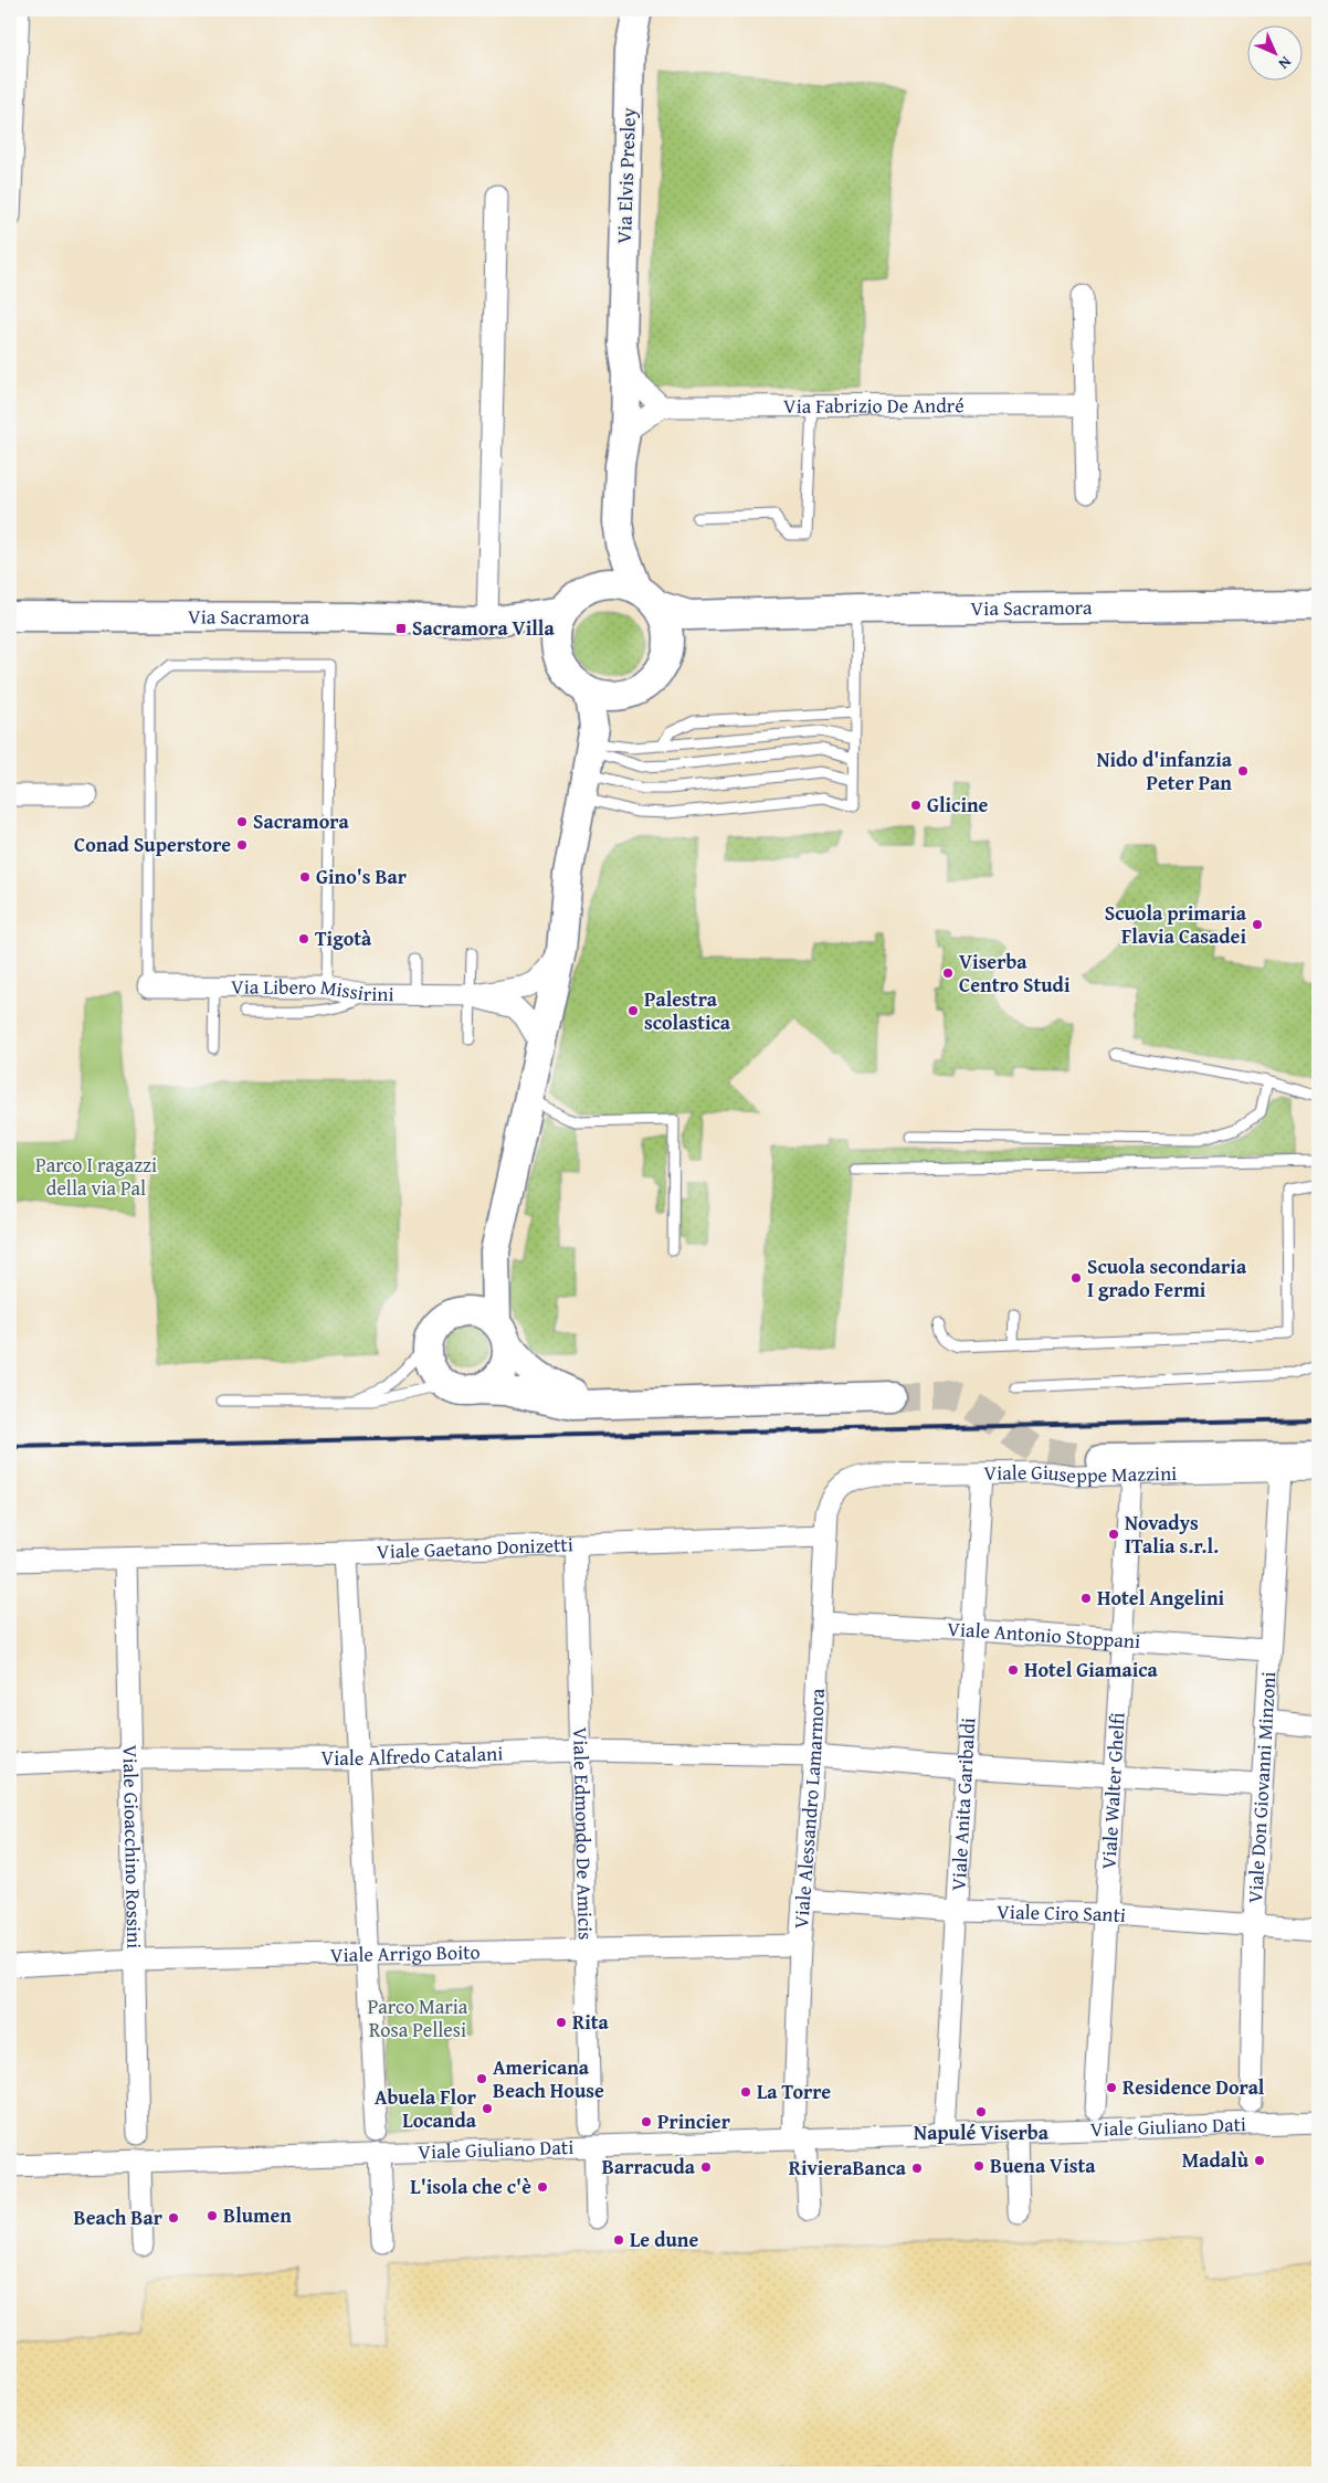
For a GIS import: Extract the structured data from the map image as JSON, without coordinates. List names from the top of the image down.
{
  "streets": {
    "street": [
      "Via Elvis Presley",
      "Via Fabrizio De André",
      "Via Sacramora",
      "Via Libero Missirini",
      "Viale Giuseppe Mazzini",
      "Viale Gaetano Donizetti",
      "Viale Antonio Stoppani",
      "Viale Alfredo Catalani",
      "Viale Don Giovanni Minzoni",
      "Viale Walter Ghelfi",
      "Viale Anita Garibaldi",
      "Viale Alessandro Lamarmora",
      "Viale Edmondo De Amicis",
      "Viale Gioacchino Rossini",
      "Viale Ciro Santi",
      "Viale Arrigo Boito",
      "Viale Giuliano Dati"
    ]
  },
  "crossings": [
    ["Via Elvis Presley", "Via Sacramora"],
    ["Via Elvis Presley", "Via Libero Missirini"],
    ["Via Sacramora", "Via Libero Missirini"],
    ["Viale Giuseppe Mazzini", "Viale Don Giovanni Minzoni"],
    ["Viale Giuseppe Mazzini", "Viale Walter Ghelfi"],
    ["Viale Giuseppe Mazzini", "Viale Anita Garibaldi"],
    ["Viale Giuseppe Mazzini", "Viale Alessandro Lamarmora"],
    ["Viale Gaetano Donizetti", "Viale Alessandro Lamarmora"],
    ["Viale Gaetano Donizetti", "Viale Edmondo De Amicis"],
    ["Viale Gaetano Donizetti", "Viale Gioacchino Rossini"],
    ["Viale Antonio Stoppani", "Viale Don Giovanni Minzoni"],
    ["Viale Antonio Stoppani", "Viale Walter Ghelfi"],
    ["Viale Antonio Stoppani", "Viale Anita Garibaldi"],
    ["Viale Antonio Stoppani", "Viale Alessandro Lamarmora"],
    ["Viale Alfredo Catalani", "Viale Don Giovanni Minzoni"],
    ["Viale Alfredo Catalani", "Viale Walter Ghelfi"],
    ["Viale Alfredo Catalani", "Viale Anita Garibaldi"],
    ["Viale Alfredo Catalani", "Viale Alessandro Lamarmora"],
    ["Viale Alfredo Catalani", "Viale Edmondo De Amicis"],
    ["Viale Alfredo Catalani", "Viale Gioacchino Rossini"],
    ["Viale Don Giovanni Minzoni", "Viale Ciro Santi"],
    ["Viale Walter Ghelfi", "Viale Ciro Santi"],
    ["Viale Anita Garibaldi", "Viale Ciro Santi"],
    ["Viale Anita Garibaldi", "Viale Giuliano Dati"],
    ["Viale Alessandro Lamarmora", "Viale Ciro Santi"],
    ["Viale Alessandro Lamarmora", "Viale Arrigo Boito"],
    ["Viale Alessandro Lamarmora", "Viale Giuliano Dati"],
    ["Viale Edmondo De Amicis", "Viale Arrigo Boito"],
    ["Viale Gioacchino Rossini", "Viale Arrigo Boito"]
  ],
  "parks": ["Parco I ragazzi della via Pal", "Parco Maria Rosa Pellesi"],
  "places": {
    "transit": ["Sacramora Villa"],
    "other": [
      "Nido d'infanzia Peter Pan",
      "Glicine",
      "Sacramora",
      "Conad Superstore",
      "Gino's Bar",
      "Scuola primaria Flavia Casadei",
      "Tigotà",
      "Viserba Centro Studi",
      "Palestra scolastica",
      "Scuola secondaria I grado Fermi",
      "Novadys ITalia s.r.l.",
      "Hotel Angelini",
      "Hotel Giamaica",
      "Rita",
      "Americana Beach House",
      "Residence Doral",
      "La Torre",
      "Abuela Flor Locanda",
      "Napulé Viserba",
      "Princier",
      "Madalù",
      "Buena Vista",
      "Barracuda",
      "RivieraBanca",
      "L'isola che c'è",
      "Blumen",
      "Beach Bar",
      "Le dune"
    ]
  },
  "north": "bottom right"
}
